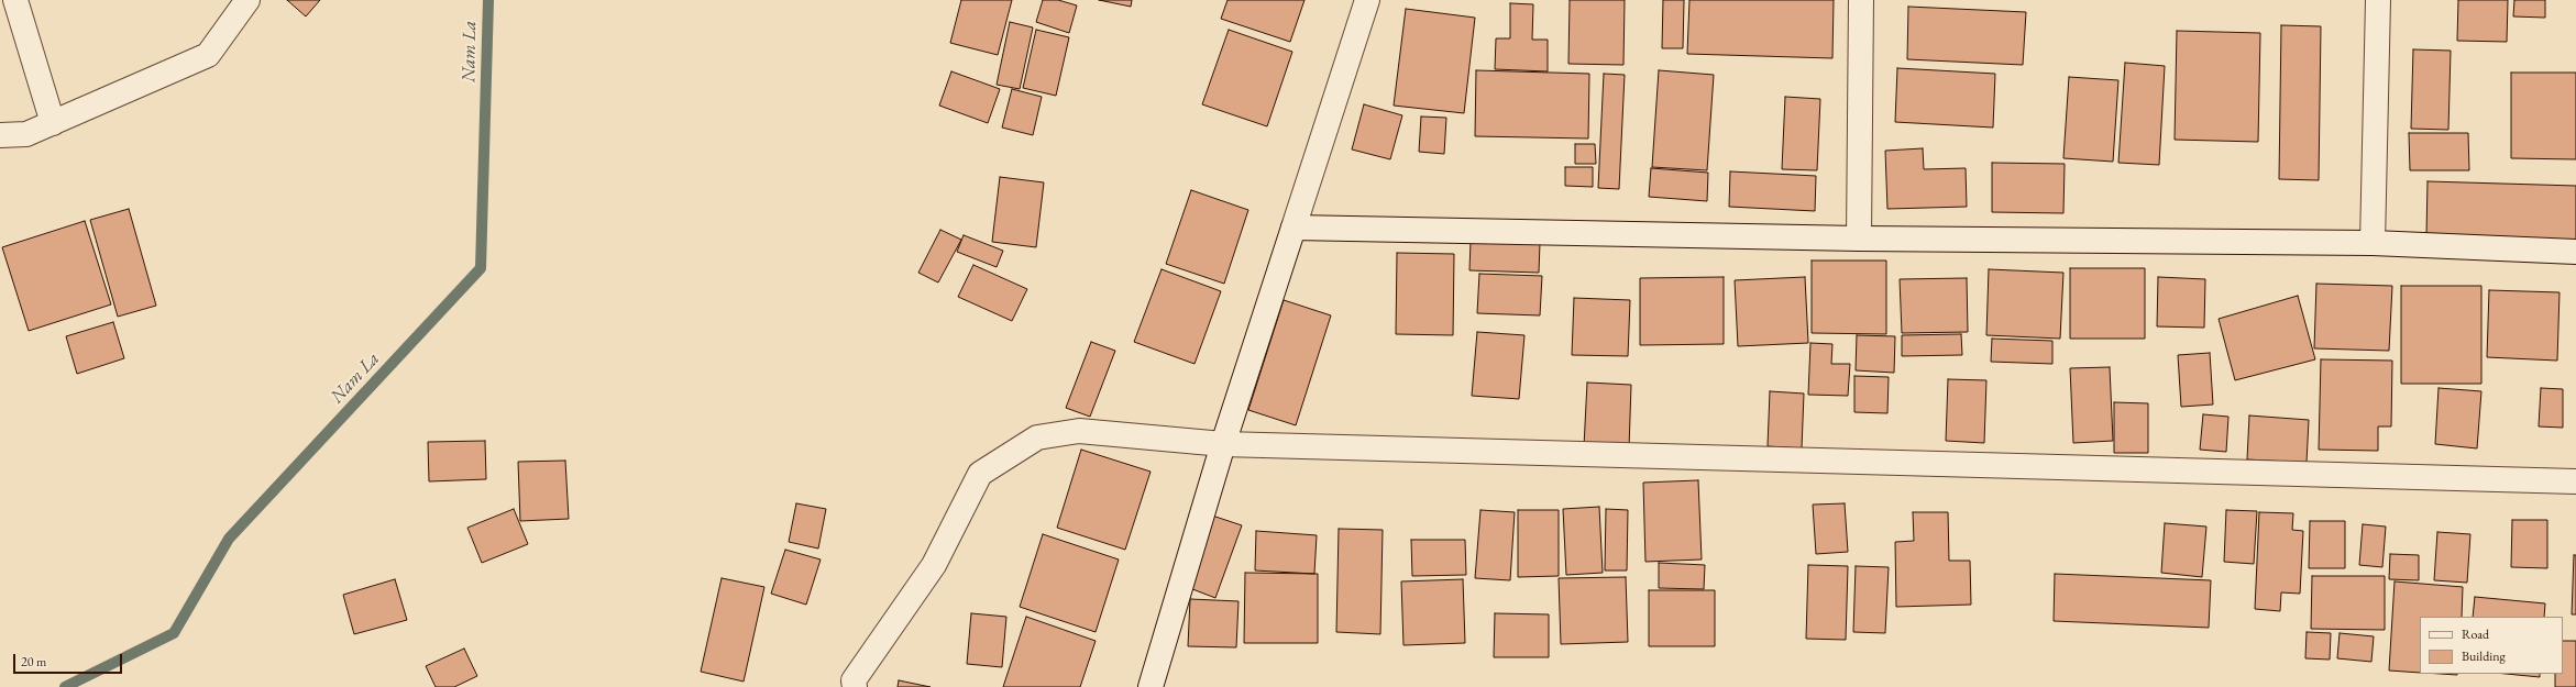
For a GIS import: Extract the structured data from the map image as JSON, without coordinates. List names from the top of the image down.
{
  "water": ["Nam La"],
  "legend": ["Road", "Building"],
  "scale_bar": "20 m"
}
